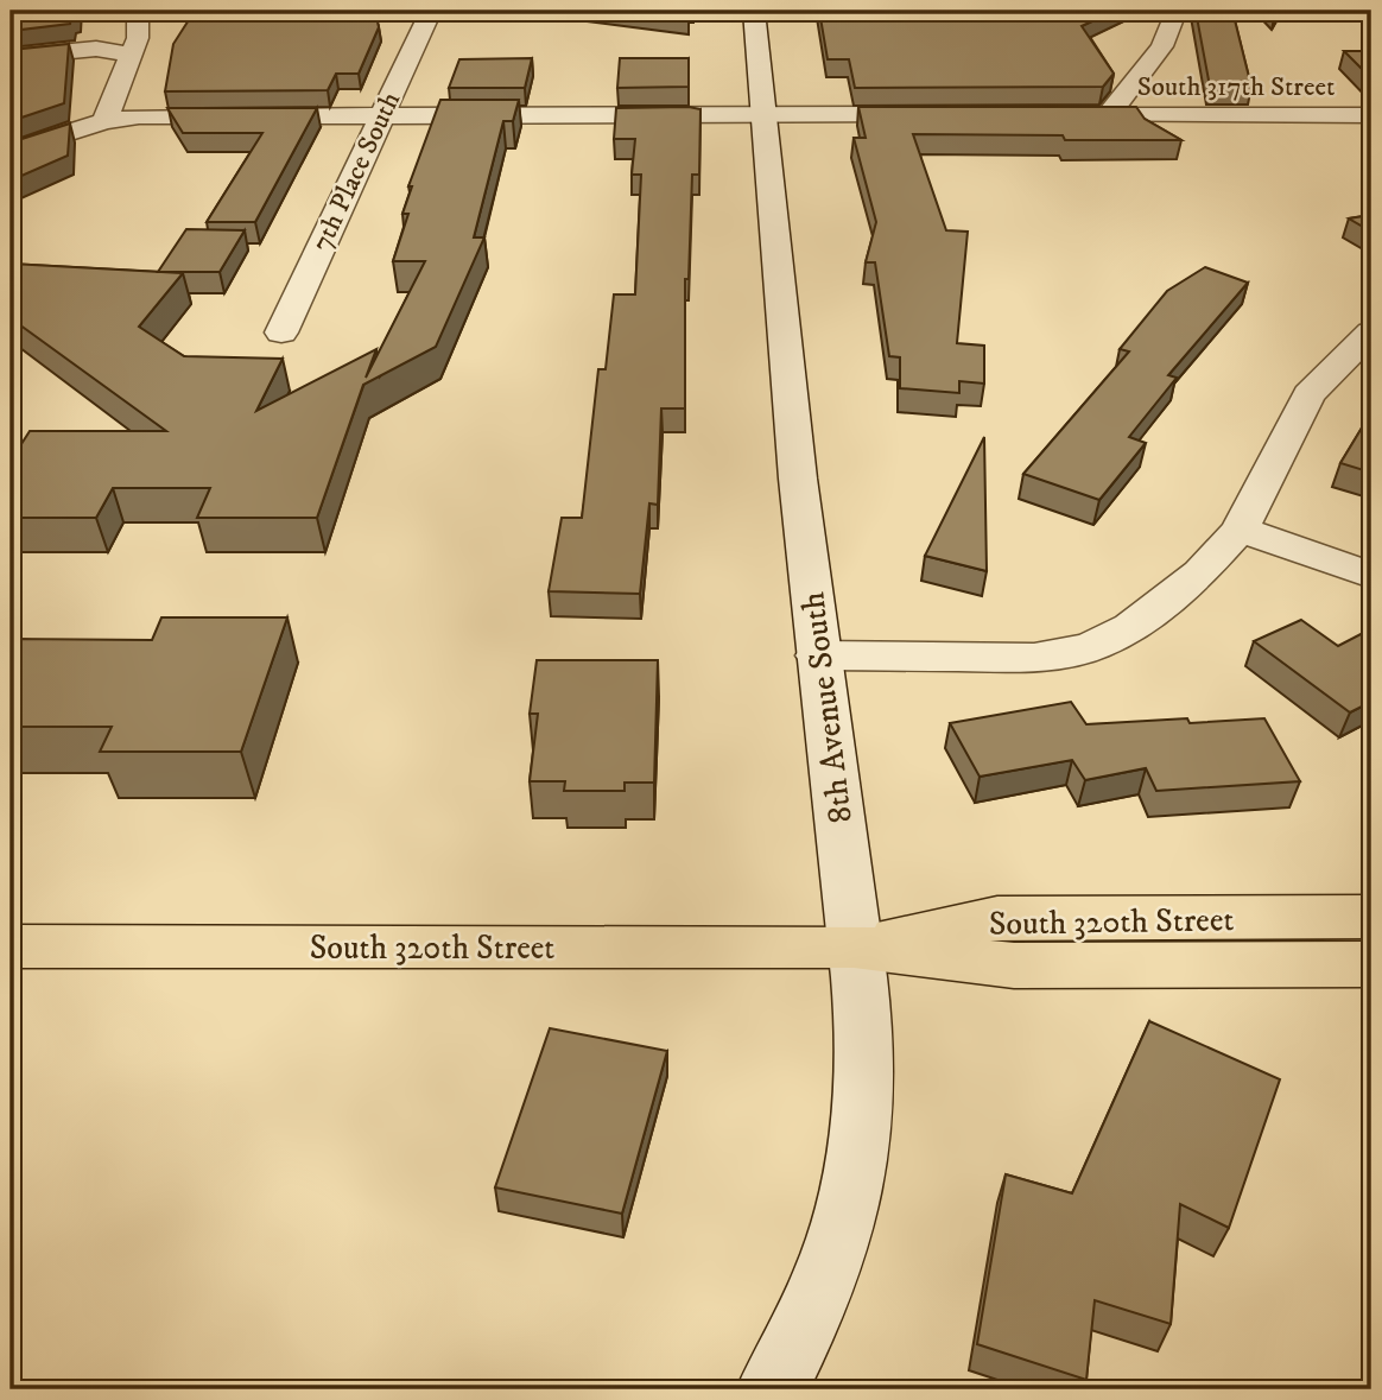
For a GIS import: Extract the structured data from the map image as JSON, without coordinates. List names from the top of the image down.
{
  "streets": {
    "main road": ["South 320th Street"],
    "street": ["South 317th Street", "7th Place South", "8th Avenue South"]
  },
  "crossings": [
    ["8th Avenue South", "South 320th Street"]
  ]
}
